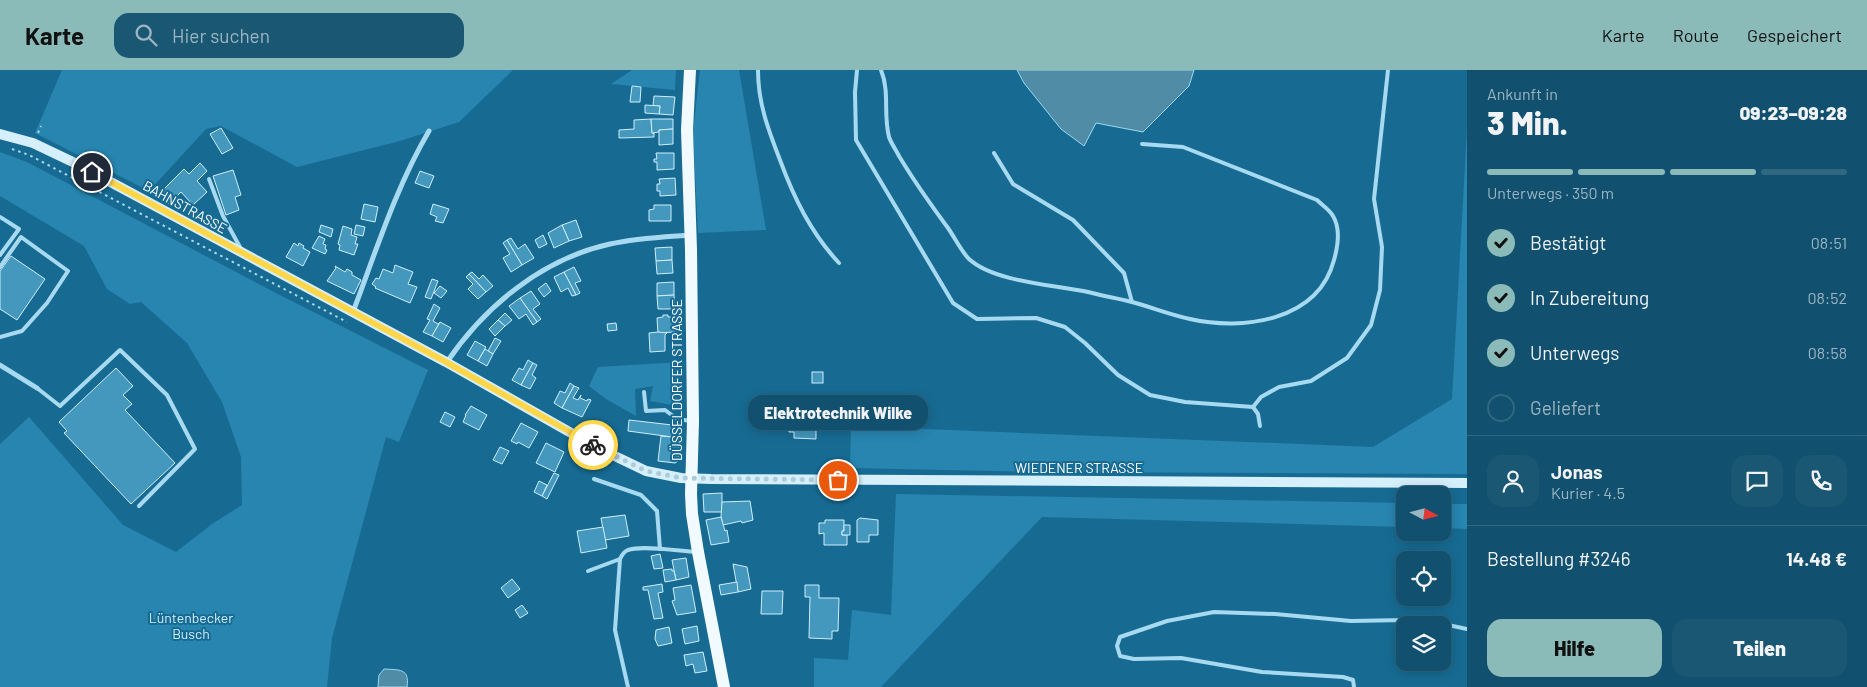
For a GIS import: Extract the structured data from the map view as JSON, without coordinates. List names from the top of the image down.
{
  "streets": {
    "main road": ["BAHNSTRASSE", "DÜSSELDORFER STRASSE", "WIEDENER STRASSE"]
  },
  "crossings": [
    ["BAHNSTRASSE", "DÜSSELDORFER STRASSE"],
    ["BAHNSTRASSE", "WIEDENER STRASSE"],
    ["DÜSSELDORFER STRASSE", "WIEDENER STRASSE"]
  ],
  "parks": ["Lüntenbecker Busch"],
  "places": ["Elektrotechnik Wilke"],
  "north": "right",
  "page": {
    "header": "Karte",
    "search": "Hier suchen",
    "nav": ["Karte", "Route", "Gespeichert"],
    "heading": ["3 Min.", "Ankunft in", "09:23–09:28"],
    "panel": [
      "Jonas",
      "Kurier · 4.5",
      "Bestellung #3246",
      "14.48 €"
    ],
    "bar": "Unterwegs · 350 m",
    "list": [
      ["Bestätigt", "08:51"],
      ["In Zubereitung", "08:52"],
      ["Unterwegs", "08:58"],
      "Geliefert"
    ],
    "bubble": "Elektrotechnik Wilke",
    "buttons": ["Hilfe", "Teilen"]
  }
}
